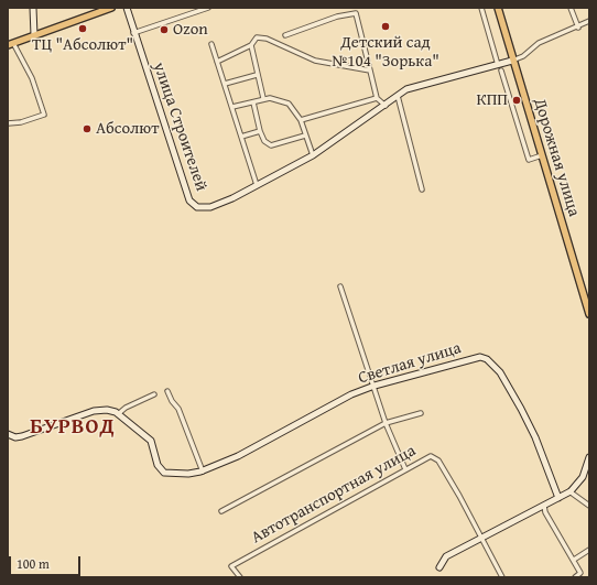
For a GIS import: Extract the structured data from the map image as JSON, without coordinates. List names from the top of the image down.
{
  "streets": {
    "main road": ["Дорожная улица"],
    "street": ["улица Строителей", "Светлая улица", "Автотранспортная улица"]
  },
  "crossings": [
    ["улица Строителей", "Дорожная улица"]
  ],
  "districts": ["БУРВОД"],
  "places": [
    "Детский сад №104 \"Зорька\"",
    "ТЦ \"Абсолют\"",
    "Ozon",
    "КПП",
    "Абсолют"
  ],
  "scale_bar": "100 m"
}
